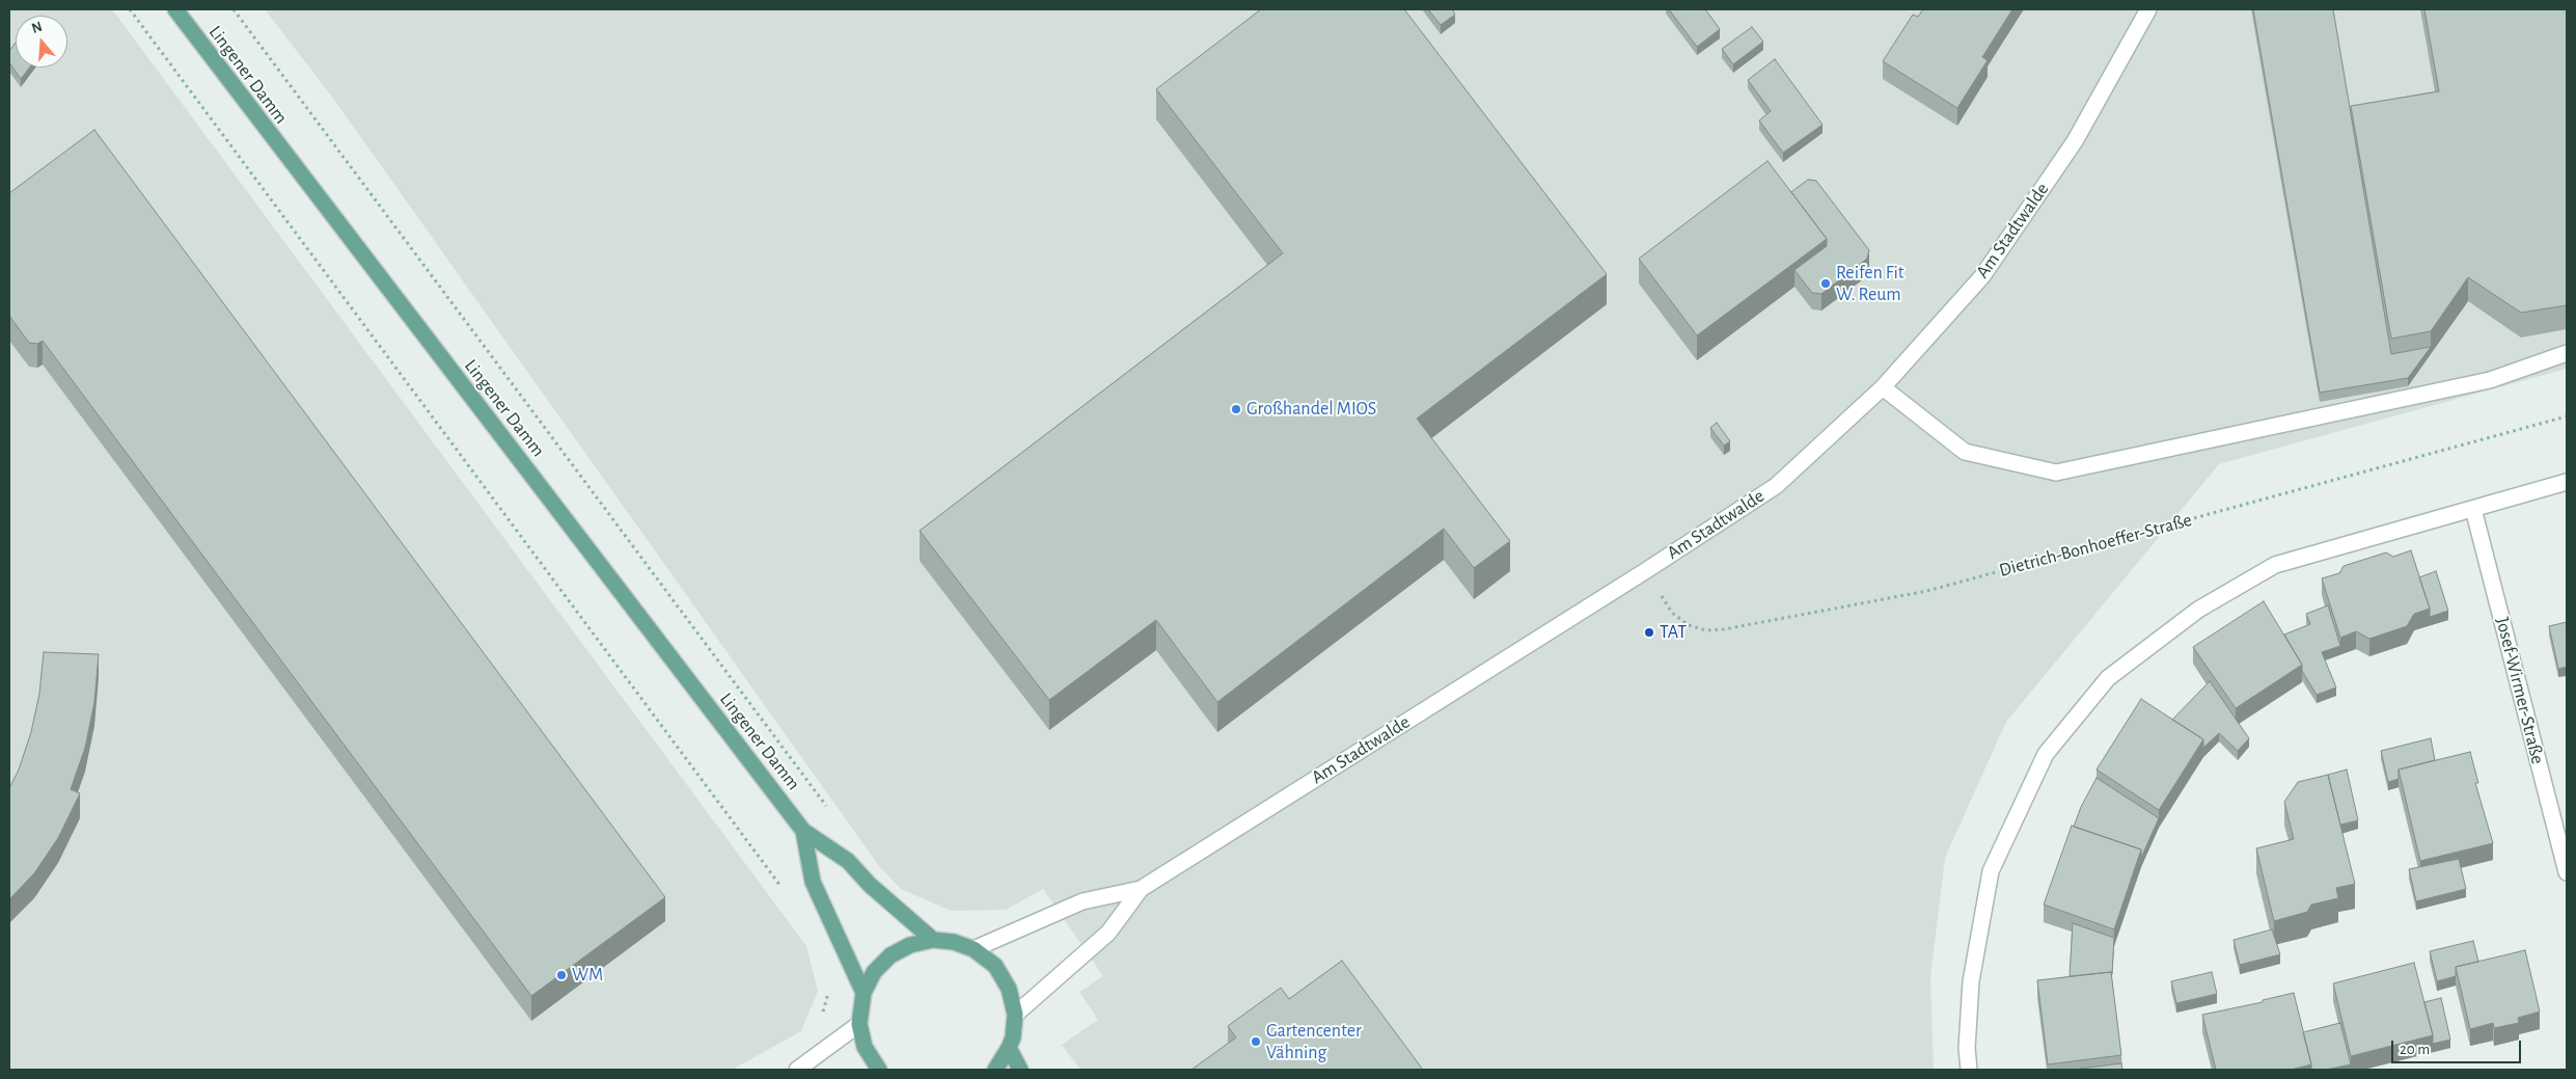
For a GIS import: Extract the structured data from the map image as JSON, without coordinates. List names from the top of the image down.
{
  "streets": {
    "main road": ["Lingener Damm"],
    "street": ["Am Stadtwalde", "Josef-Wirmer-Straße"],
    "path": ["Dietrich-Bonhoeffer-Straße"]
  },
  "crossings": [
    ["Am Stadtwalde", "Dietrich-Bonhoeffer-Straße"]
  ],
  "places": [
    "Reifen Fit W. Reum",
    "Großhandel MIOS",
    "TAT",
    "WM",
    "Gartencenter Vähning"
  ],
  "scale_bar": "20 m",
  "north": "top"
}
